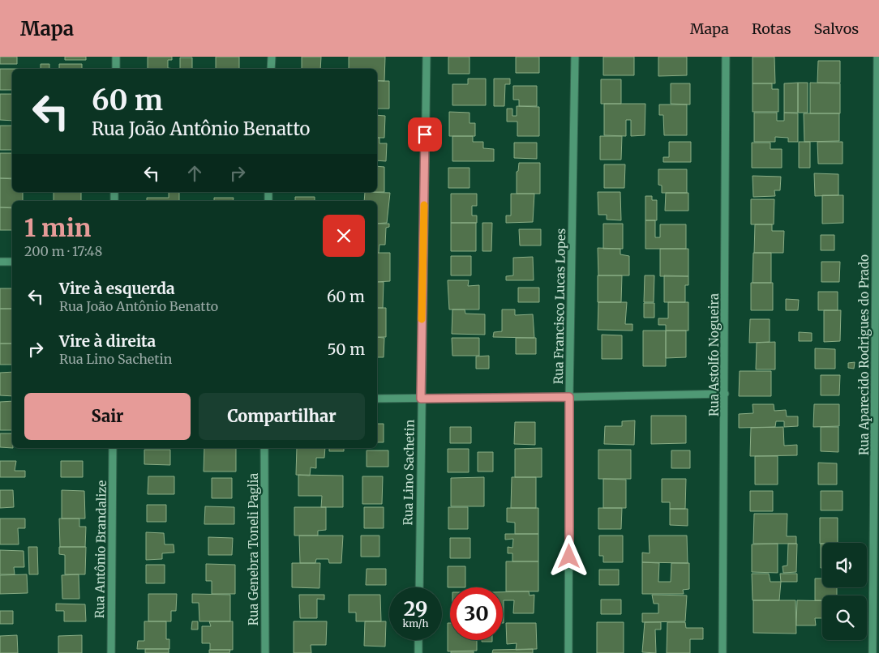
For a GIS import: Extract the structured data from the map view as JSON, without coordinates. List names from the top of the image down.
{
  "streets": {
    "street": [
      "Rua Francisco Lucas Lopes",
      "Rua Astolfo Nogueira",
      "Rua Aparecido Rodrigues do Prado",
      "Rua Lino Sachetin",
      "Rua Antônio Brandalize",
      "Rua Genebra Toneli Paglia"
    ]
  },
  "page": {
    "header": "Mapa",
    "nav": ["Mapa", "Rotas", "Salvos"],
    "turn": ["60 m", "Rua João Antônio Benatto"],
    "heading": ["1 min", "200 m · 17:48"],
    "list": [
      {
        "name": "Vire à esquerda",
        "note": "Rua João Antônio Benatto",
        "value": "60 m"
      },
      {
        "name": "Vire à direita",
        "note": "Rua Lino Sachetin",
        "value": "50 m"
      }
    ],
    "buttons": ["Sair", "Compartilhar"],
    "speed": "29 km/h",
    "limit": "30"
  }
}
